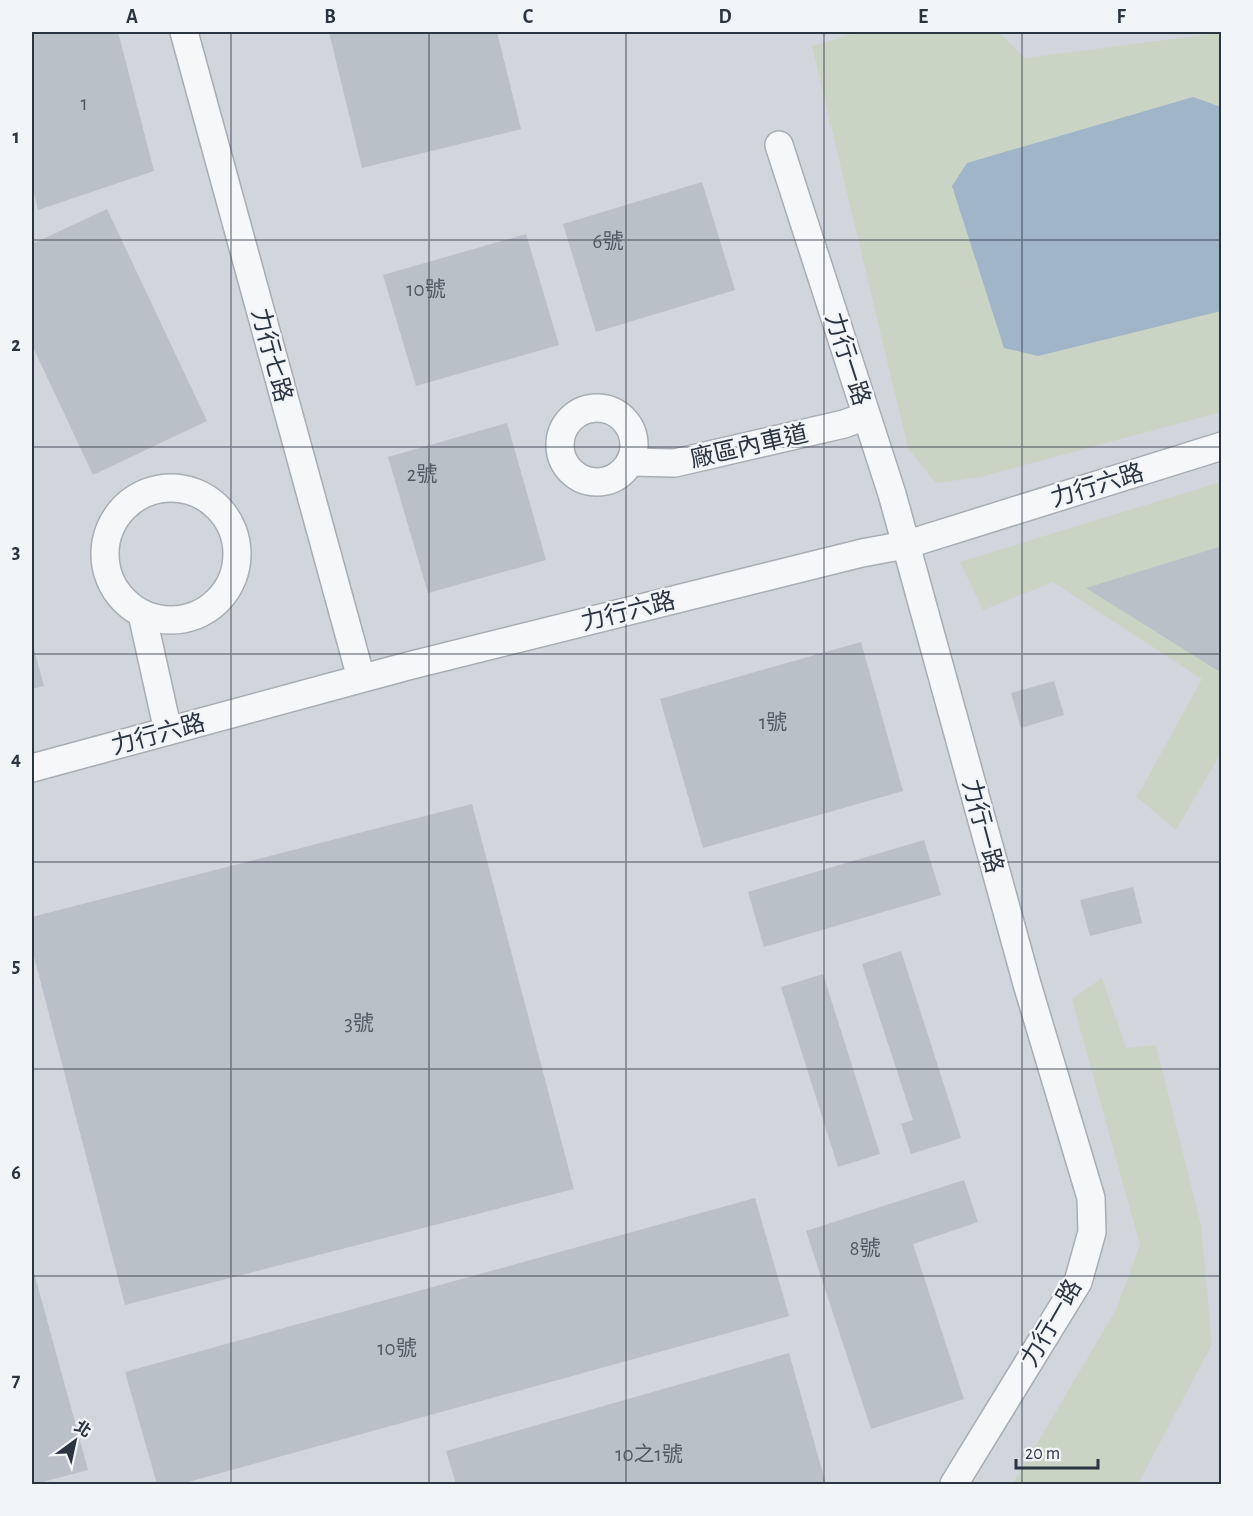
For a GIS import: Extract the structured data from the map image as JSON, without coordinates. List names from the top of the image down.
{
  "streets": {
    "street": [
      "力行七路",
      "力行一路",
      "廠區內車道",
      "力行六路"
    ]
  },
  "crossings": [
    ["力行七路", "力行六路"],
    ["力行一路", "廠區內車道"],
    ["力行一路", "力行六路"]
  ],
  "house_numbers": [
    "1",
    "6號",
    "10號",
    "2號",
    "1號",
    "3號",
    "8號",
    "10號",
    "10之1號"
  ],
  "scale_bar": "20 m",
  "north": "top right",
  "grid": {
    "columns": [
      "A",
      "B",
      "C",
      "D",
      "E",
      "F"
    ],
    "rows": [
      "1",
      "2",
      "3",
      "4",
      "5",
      "6",
      "7"
    ]
  }
}
